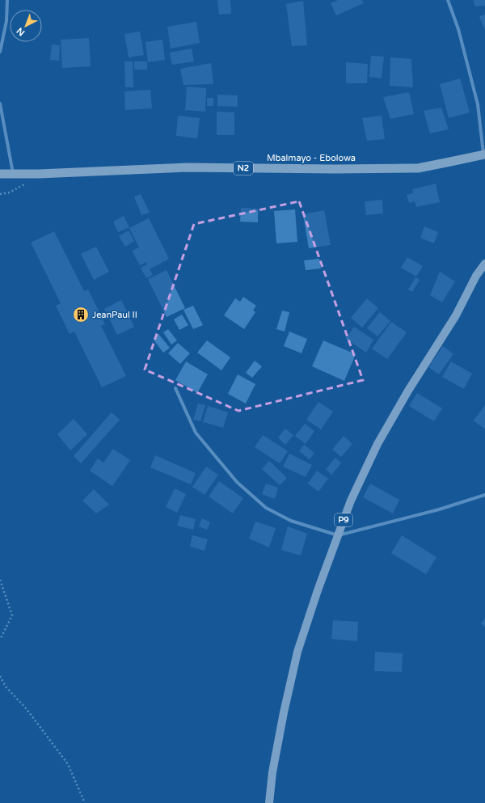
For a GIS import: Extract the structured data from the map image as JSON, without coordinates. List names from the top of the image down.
{
  "streets": {
    "highway": ["Mbalmayo - Ebolowa", "N2"],
    "main road": ["P9"]
  },
  "places": {
    "building": ["JeanPaul II"]
  },
  "north": "bottom left"
}
